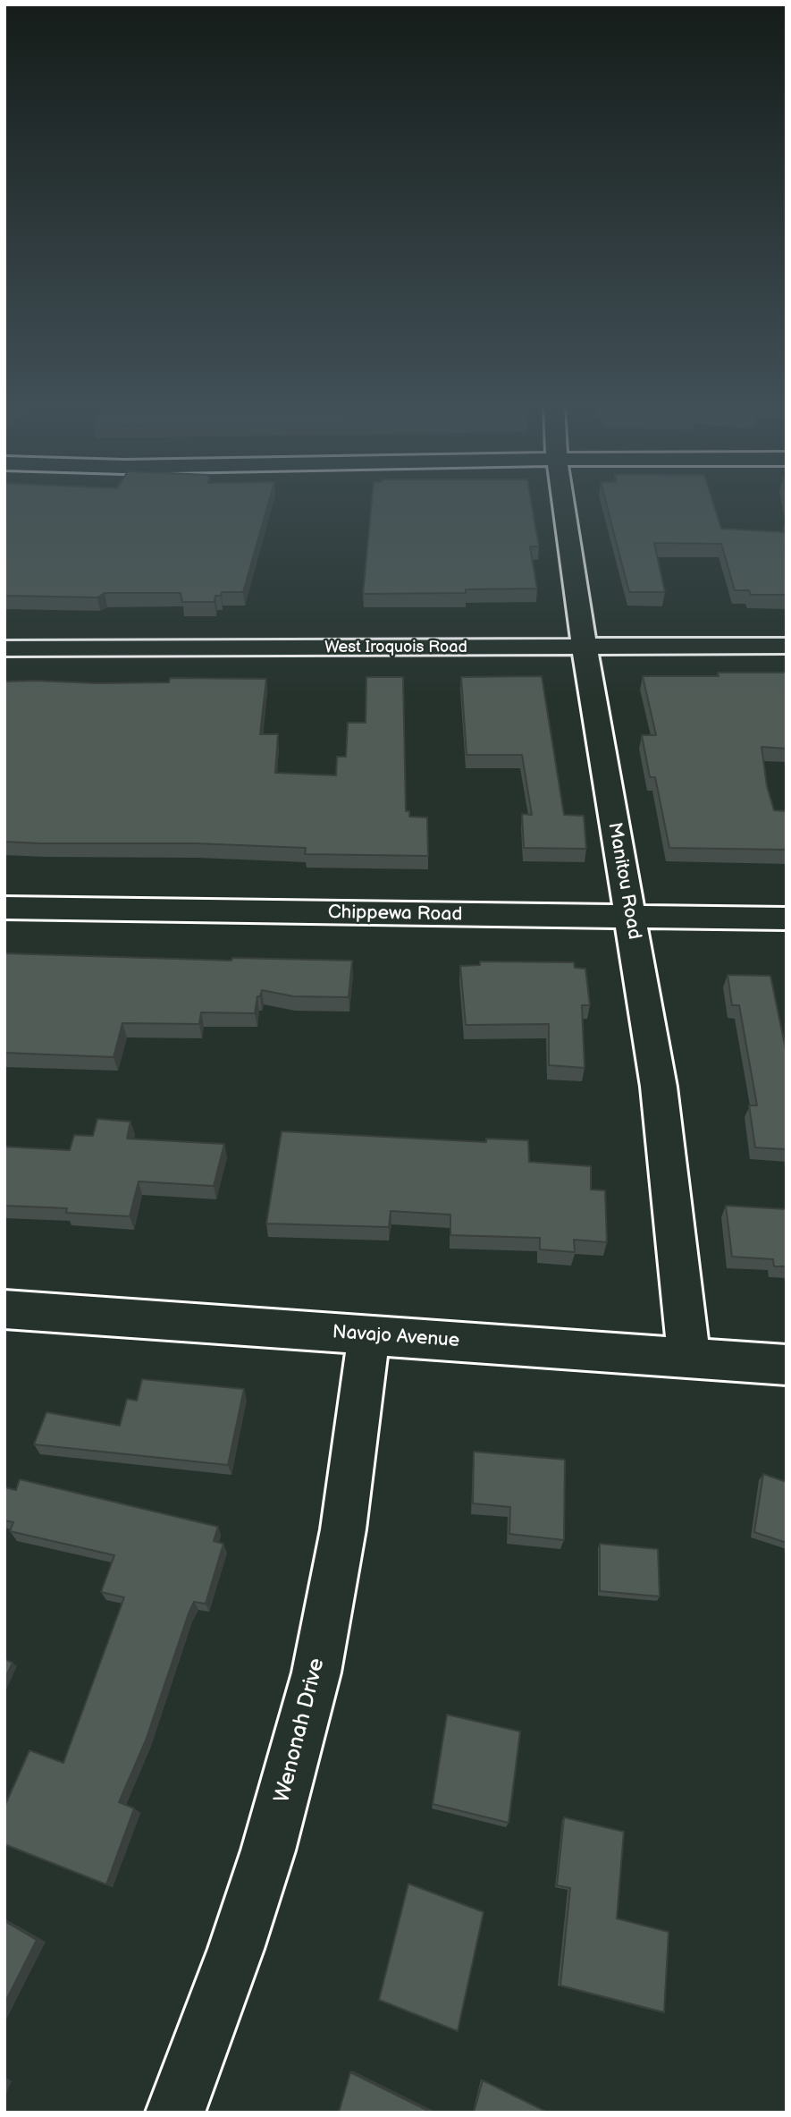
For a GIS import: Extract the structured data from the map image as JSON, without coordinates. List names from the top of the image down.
{
  "streets": {
    "street": [
      "West Iroquois Road",
      "Manitou Road",
      "Chippewa Road",
      "Navajo Avenue",
      "Wenonah Drive"
    ]
  },
  "crossings": [
    ["West Iroquois Road", "Manitou Road"],
    ["Manitou Road", "Chippewa Road"],
    ["Manitou Road", "Navajo Avenue"],
    ["Navajo Avenue", "Wenonah Drive"]
  ]
}
